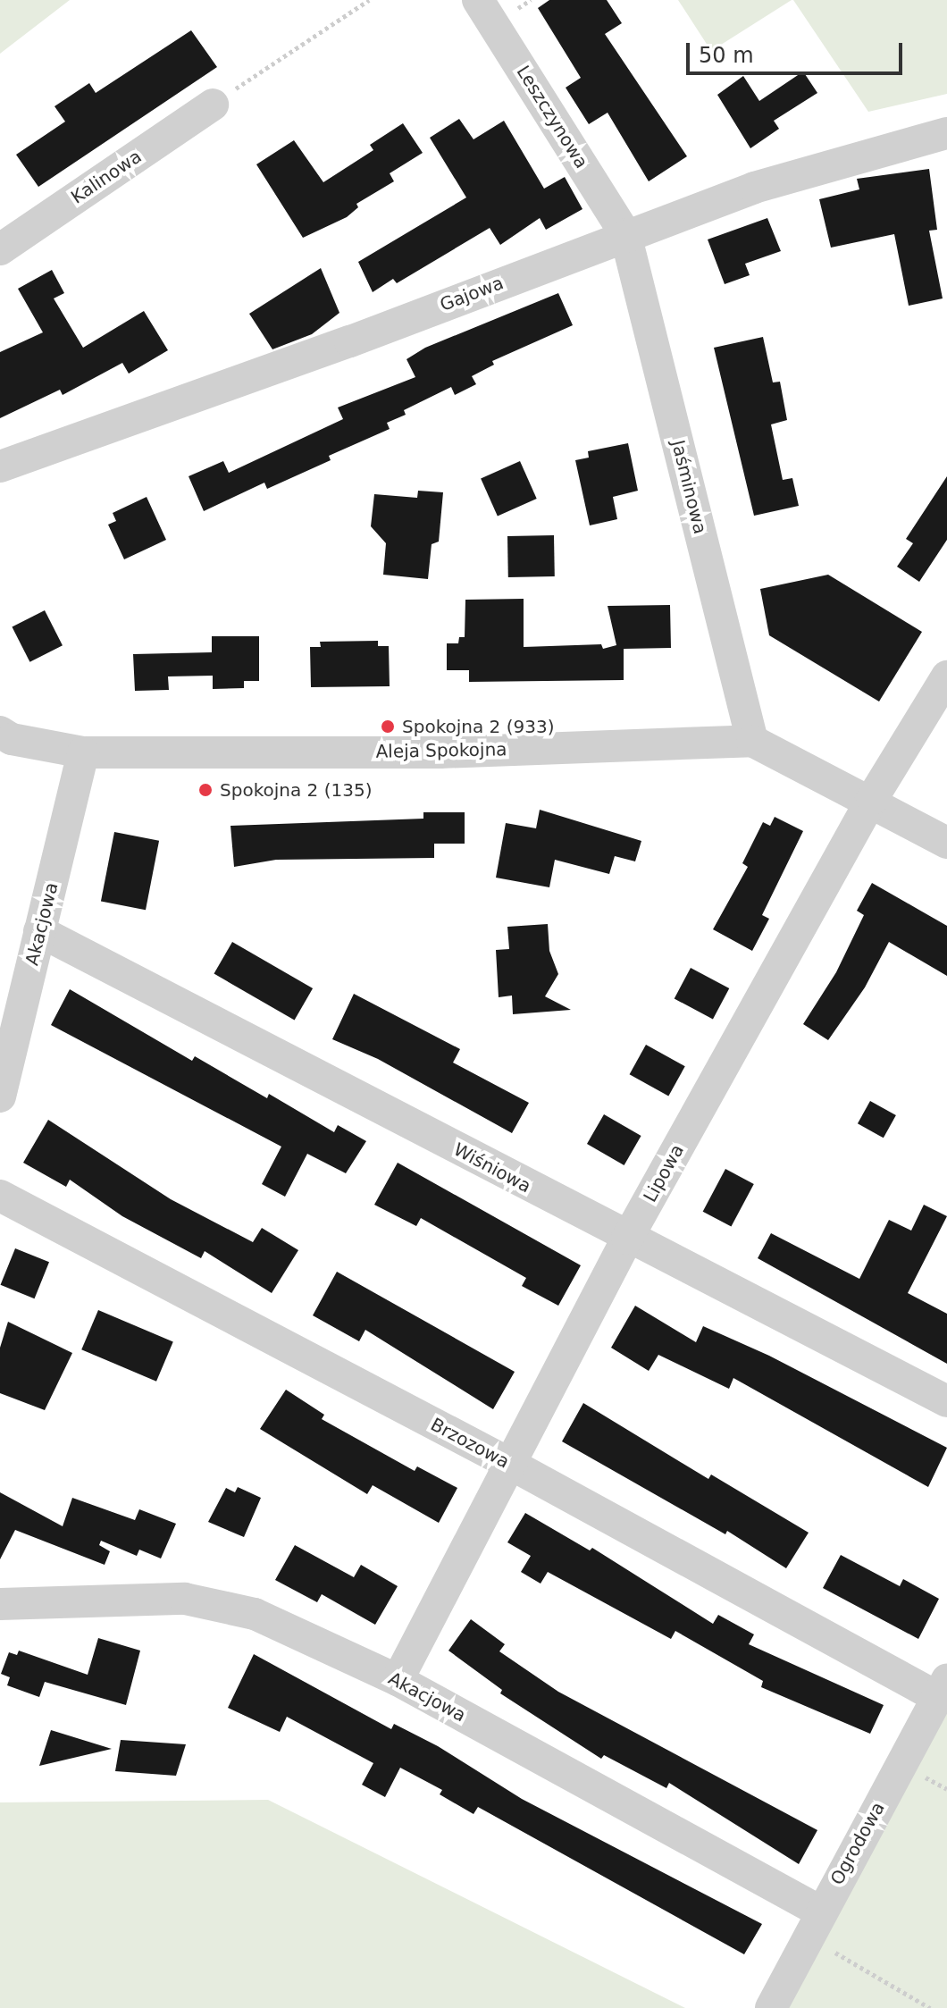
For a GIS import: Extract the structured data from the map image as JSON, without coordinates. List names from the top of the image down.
{
  "streets": {
    "street": [
      "Leszczynowa",
      "Kalinowa",
      "Gajowa",
      "Jaśminowa",
      "Aleja Spokojna",
      "Akacjowa",
      "Wiśniowa",
      "Lipowa",
      "Brzozowa",
      "Ogrodowa"
    ]
  },
  "crossings": [
    ["Leszczynowa", "Gajowa"],
    ["Leszczynowa", "Jaśminowa"],
    ["Gajowa", "Jaśminowa"],
    ["Jaśminowa", "Aleja Spokojna"],
    ["Aleja Spokojna", "Akacjowa"],
    ["Aleja Spokojna", "Lipowa"],
    ["Akacjowa", "Wiśniowa"],
    ["Akacjowa", "Lipowa"],
    ["Akacjowa", "Ogrodowa"],
    ["Wiśniowa", "Lipowa"],
    ["Lipowa", "Brzozowa"],
    ["Brzozowa", "Ogrodowa"]
  ],
  "places": ["Spokojna 2 (933)", "Spokojna 2 (135)"],
  "scale_bar": "50 m"
}
